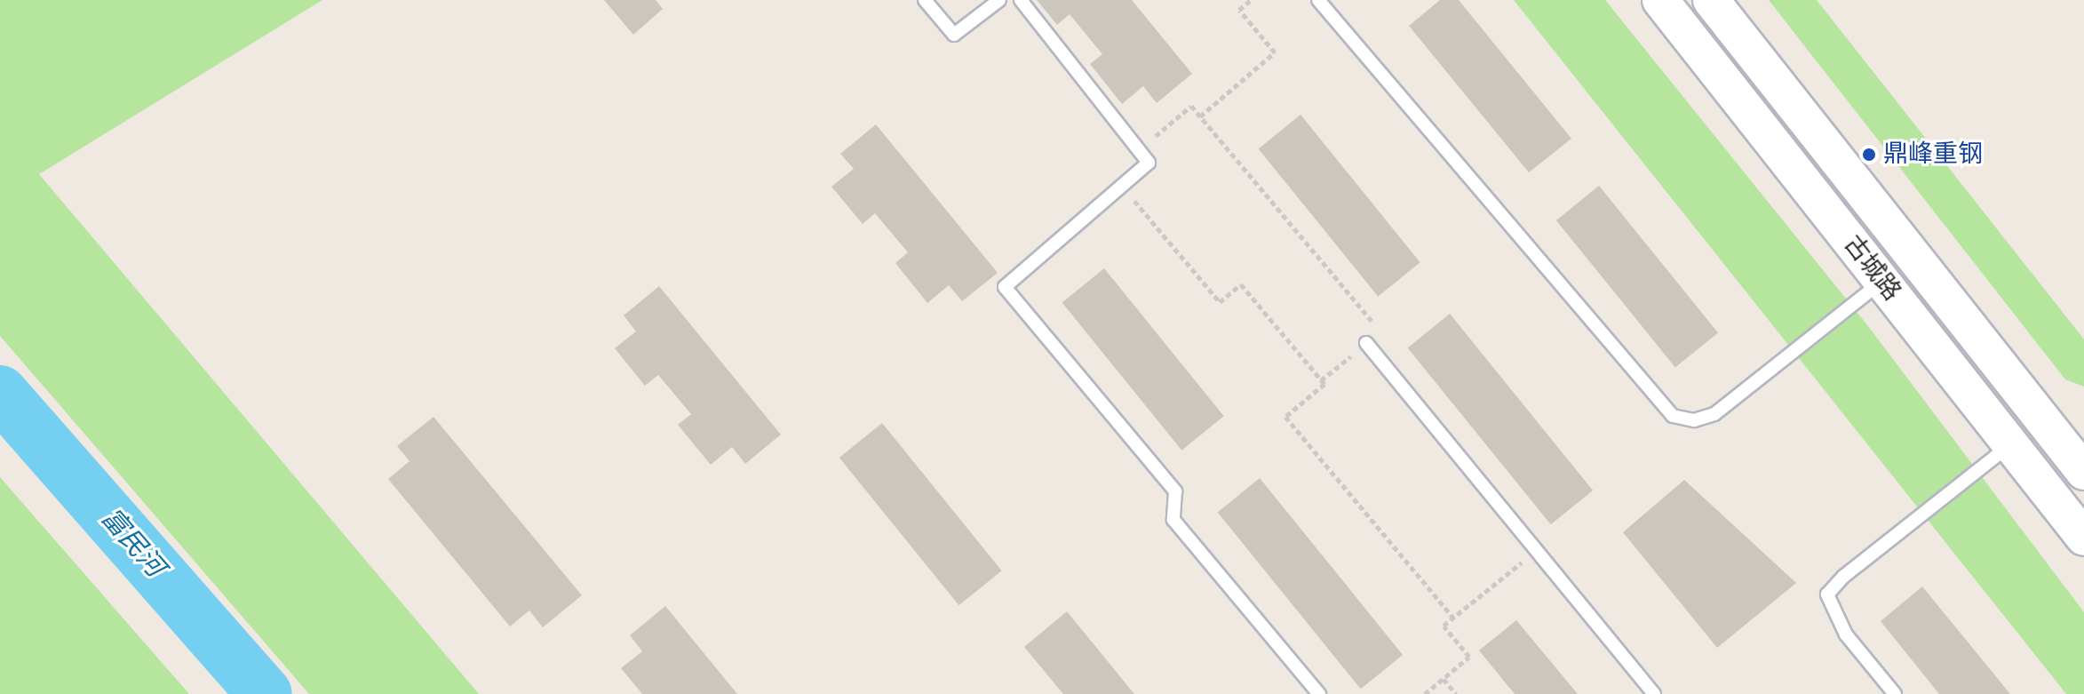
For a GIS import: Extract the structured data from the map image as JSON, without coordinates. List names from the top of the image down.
{
  "streets": {
    "main road": ["古城路"]
  },
  "water": ["富民河"],
  "places": ["鼎峰重钢"]
}
